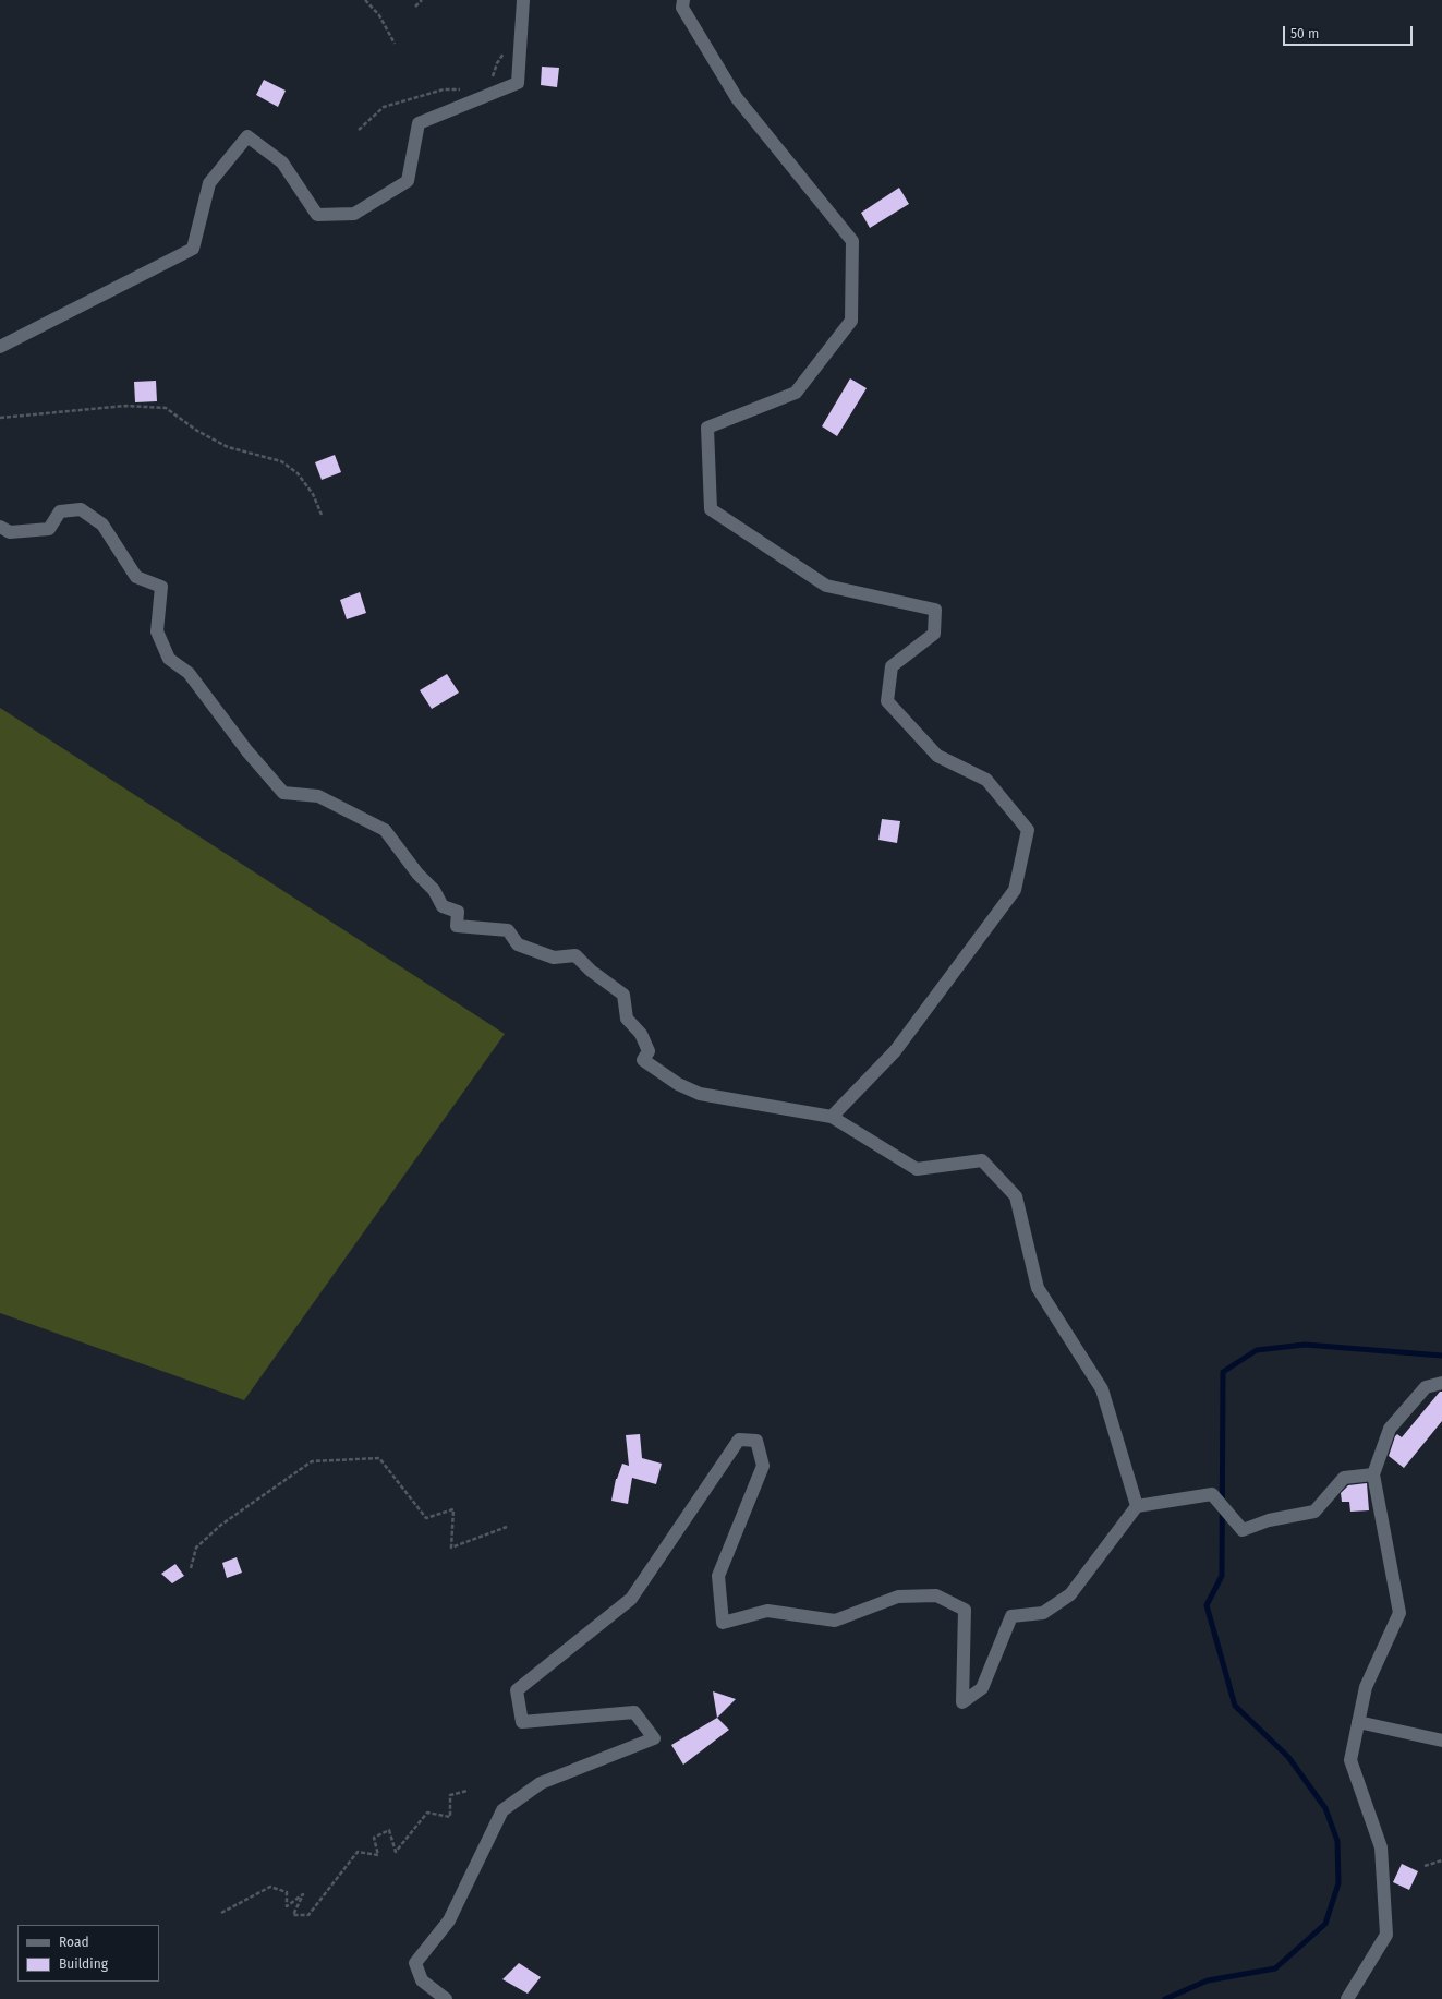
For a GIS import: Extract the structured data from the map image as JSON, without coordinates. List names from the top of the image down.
{
  "legend": ["Road", "Building"],
  "scale_bar": "50 m"
}
